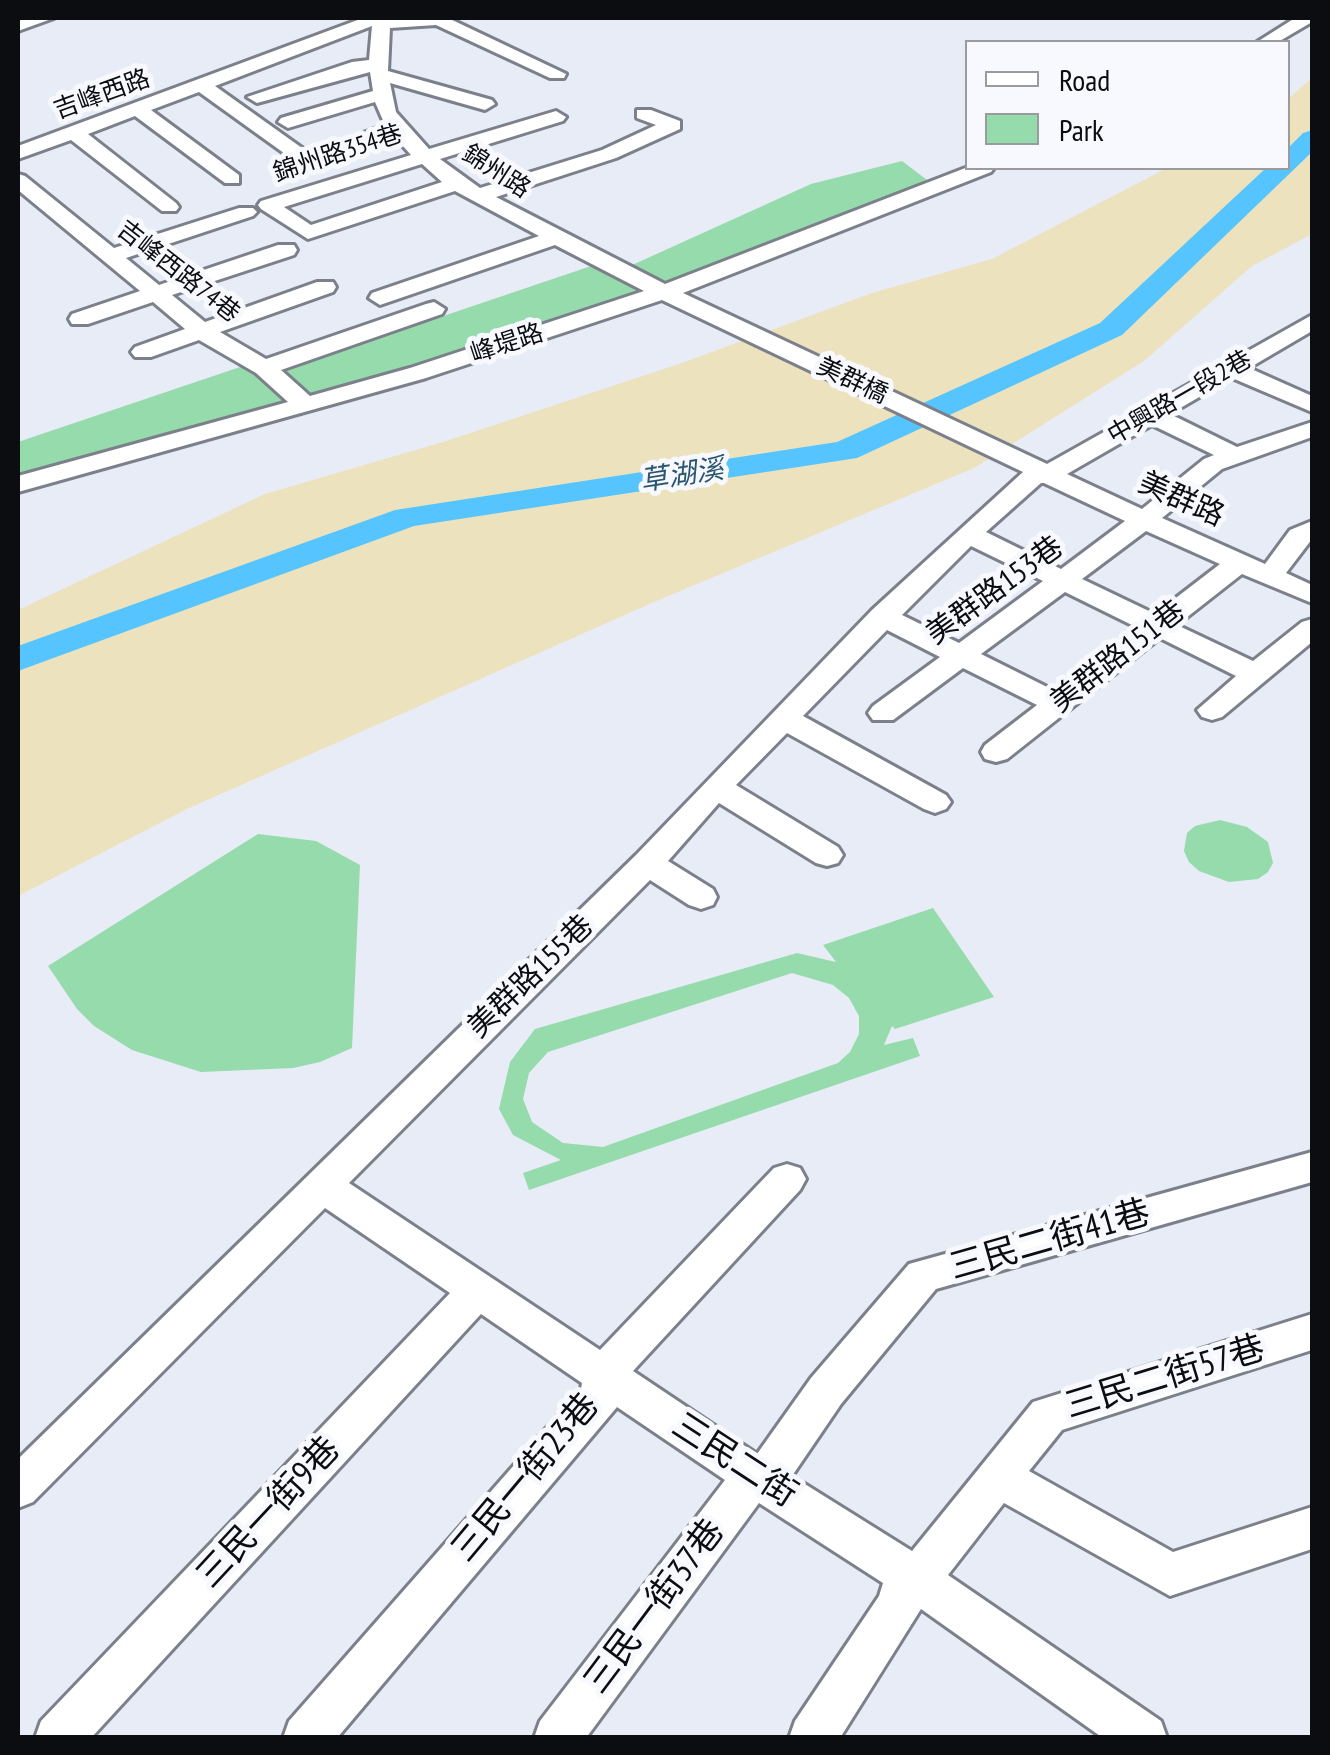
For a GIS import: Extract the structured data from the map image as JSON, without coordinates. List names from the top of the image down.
{
  "streets": {
    "street": [
      "吉峰西路",
      "錦州路354巷",
      "錦州路",
      "吉峰西路74巷",
      "峰堤路",
      "美群橋",
      "中興路一段2巷",
      "美群路",
      "美群路153巷",
      "美群路151巷",
      "美群路155巷",
      "三民二街41巷",
      "三民二街57巷",
      "三民二街",
      "三民一街23巷",
      "三民一街9巷",
      "三民一街37巷"
    ]
  },
  "crossings": [
    ["錦州路354巷", "錦州路"],
    ["錦州路", "峰堤路"],
    ["錦州路", "美群橋"],
    ["吉峰西路74巷", "峰堤路"],
    ["峰堤路", "美群橋"],
    ["美群橋", "中興路一段2巷"],
    ["美群橋", "美群路"],
    ["美群橋", "美群路155巷"],
    ["中興路一段2巷", "美群路"],
    ["中興路一段2巷", "美群路155巷"],
    ["美群路", "美群路153巷"],
    ["美群路", "美群路151巷"],
    ["美群路", "美群路155巷"],
    ["美群路155巷", "三民二街"],
    ["三民二街41巷", "三民二街"],
    ["三民二街41巷", "三民一街37巷"],
    ["三民二街57巷", "三民二街"],
    ["三民二街", "三民一街23巷"],
    ["三民二街", "三民一街9巷"],
    ["三民二街", "三民一街37巷"]
  ],
  "water": ["草湖溪"],
  "legend": ["Road", "Park"]
}
